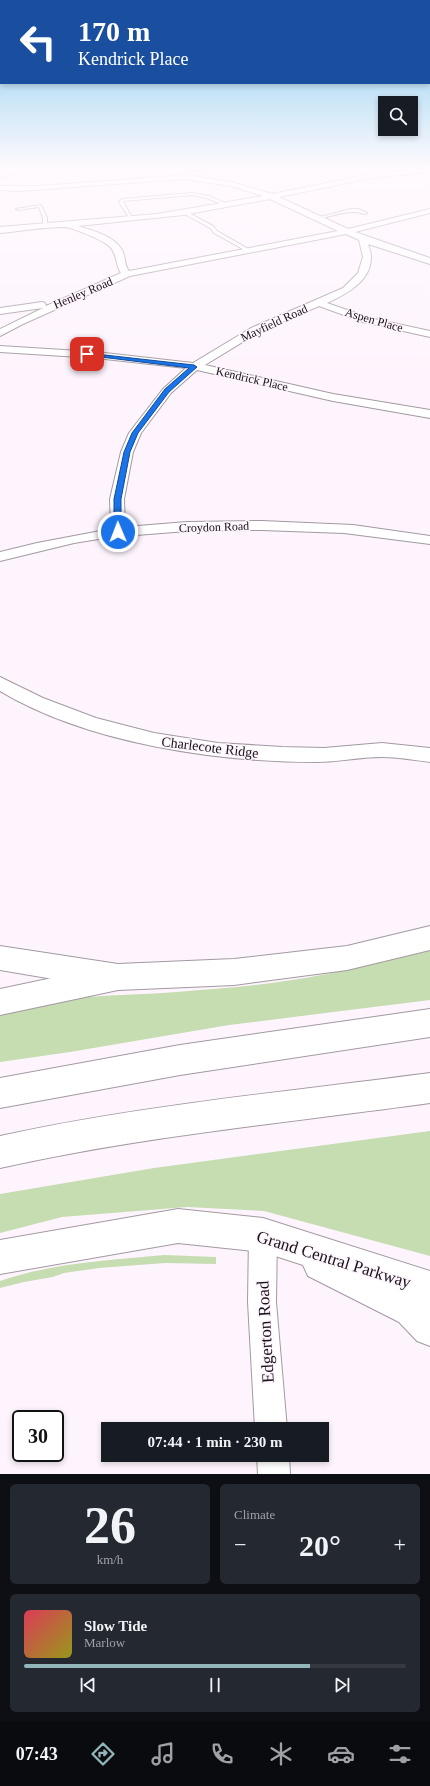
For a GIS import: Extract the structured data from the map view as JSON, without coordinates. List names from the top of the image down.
{
  "streets": {
    "main road": ["Grand Central Parkway"],
    "street": [
      "Henley Road",
      "Aspen Place",
      "Mayfield Road",
      "Kendrick Place",
      "Croydon Road",
      "Charlecote Ridge",
      "Edgerton Road"
    ]
  },
  "crossings": [
    ["Aspen Place", "Mayfield Road"],
    ["Mayfield Road", "Kendrick Place"],
    ["Mayfield Road", "Croydon Road"],
    ["Grand Central Parkway", "Edgerton Road"]
  ],
  "page": {
    "turn": ["170 m", "Kendrick Place"],
    "limit": "30",
    "trip": "07:44 · 1 min · 230 m",
    "tile": [
      ["26", "km/h"],
      "Climate"
    ],
    "heat": ["−", "20°", "+"],
    "song": ["Slow Tide", "Marlow"],
    "tabs": "07:43"
  }
}
